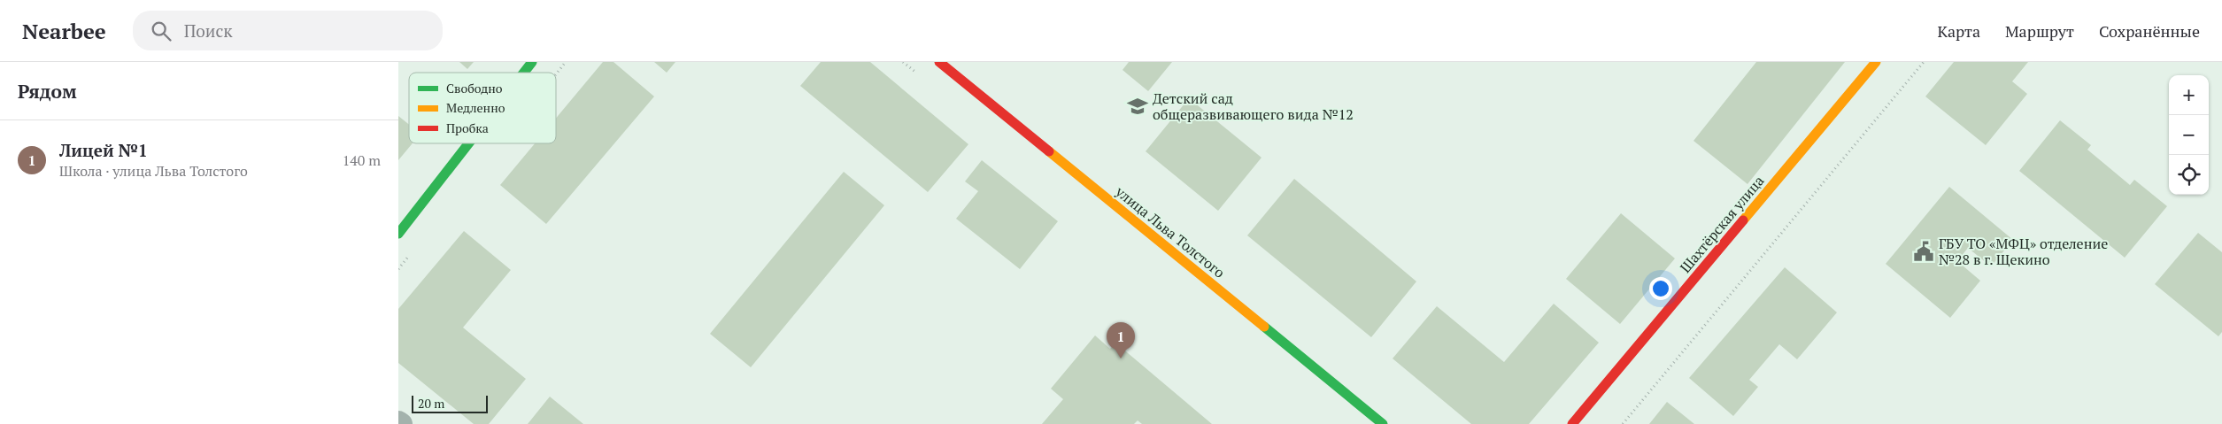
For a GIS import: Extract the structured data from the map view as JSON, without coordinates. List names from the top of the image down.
{
  "streets": {
    "street": ["Шахтёрская улица", "улица Льва Толстого"]
  },
  "places": {
    "school or university": ["Детский сад общеразвивающего вида №12"],
    "public building": ["ГБУ ТО «МФЦ» отделение №28 в г. Щекино"]
  },
  "legend": ["Свободно", "Медленно", "Пробка"],
  "scale_bar": "20 m",
  "page": {
    "header": "Nearbee",
    "search": "Поиск",
    "nav": ["Карта", "Маршрут", "Сохранённые"],
    "heading": "Рядом",
    "map_buttons": ["+", "−"],
    "list": [
      {
        "mark": "1",
        "name": "Лицей №1",
        "note": "Школа · улица Льва Толстого",
        "value": "140 m"
      }
    ],
    "pins": "1",
    "scale": "20 m"
  }
}
